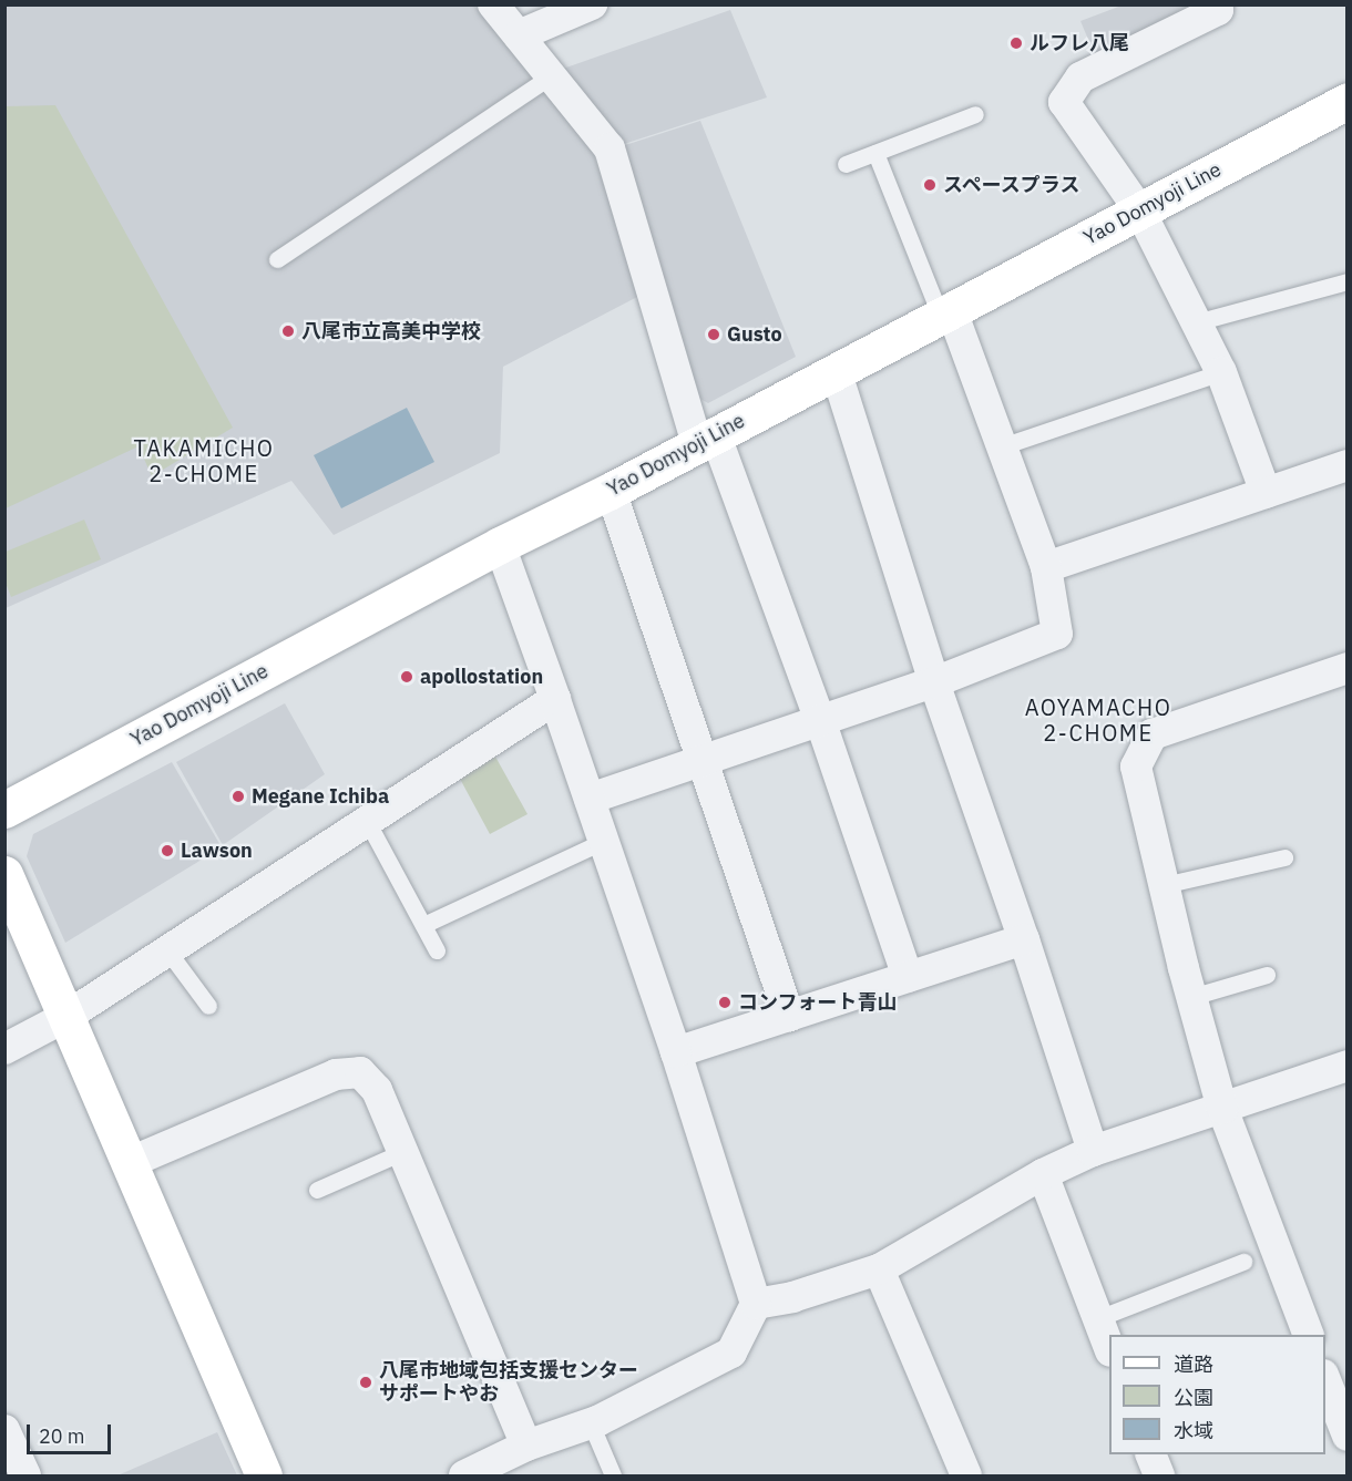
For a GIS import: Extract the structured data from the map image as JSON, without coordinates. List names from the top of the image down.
{
  "streets": {
    "main road": ["Yao Domyoji Line"]
  },
  "districts": ["TAKAMICHO 2-CHOME", "AOYAMACHO 2-CHOME"],
  "places": [
    "ルフレ八尾",
    "スペースプラス",
    "八尾市立高美中学校",
    "Gusto",
    "apollostation",
    "Megane Ichiba",
    "Lawson",
    "コンフォート青山",
    "八尾市地域包括支援センター サポートやお"
  ],
  "legend": ["道路", "公園", "水域"],
  "scale_bar": "20 m"
}
